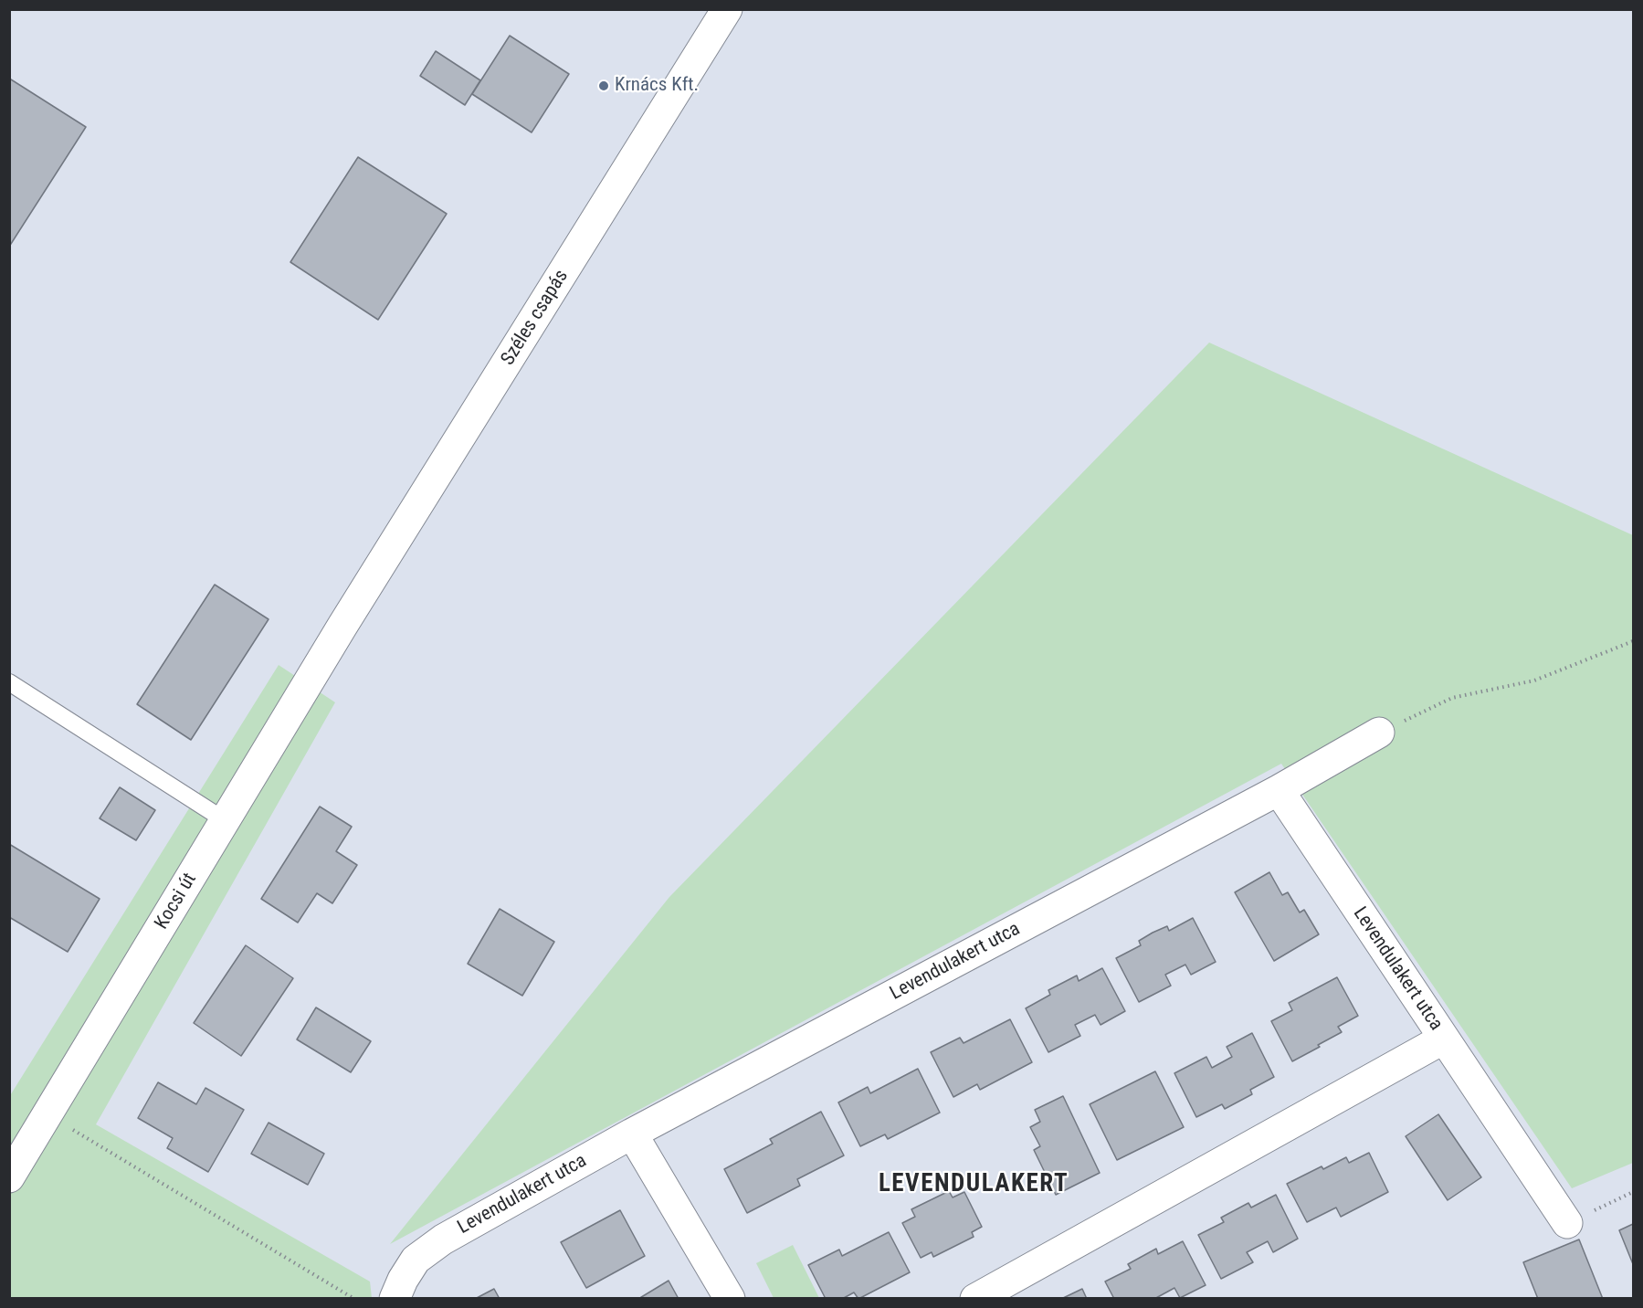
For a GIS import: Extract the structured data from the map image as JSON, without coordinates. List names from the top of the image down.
{
  "streets": {
    "street": ["Széles csapás", "Kocsi út", "Levendulakert utca"]
  },
  "crossings": [
    ["Széles csapás", "Kocsi út"]
  ],
  "districts": ["LEVENDULAKERT"],
  "places": ["Krnács Kft."]
}
